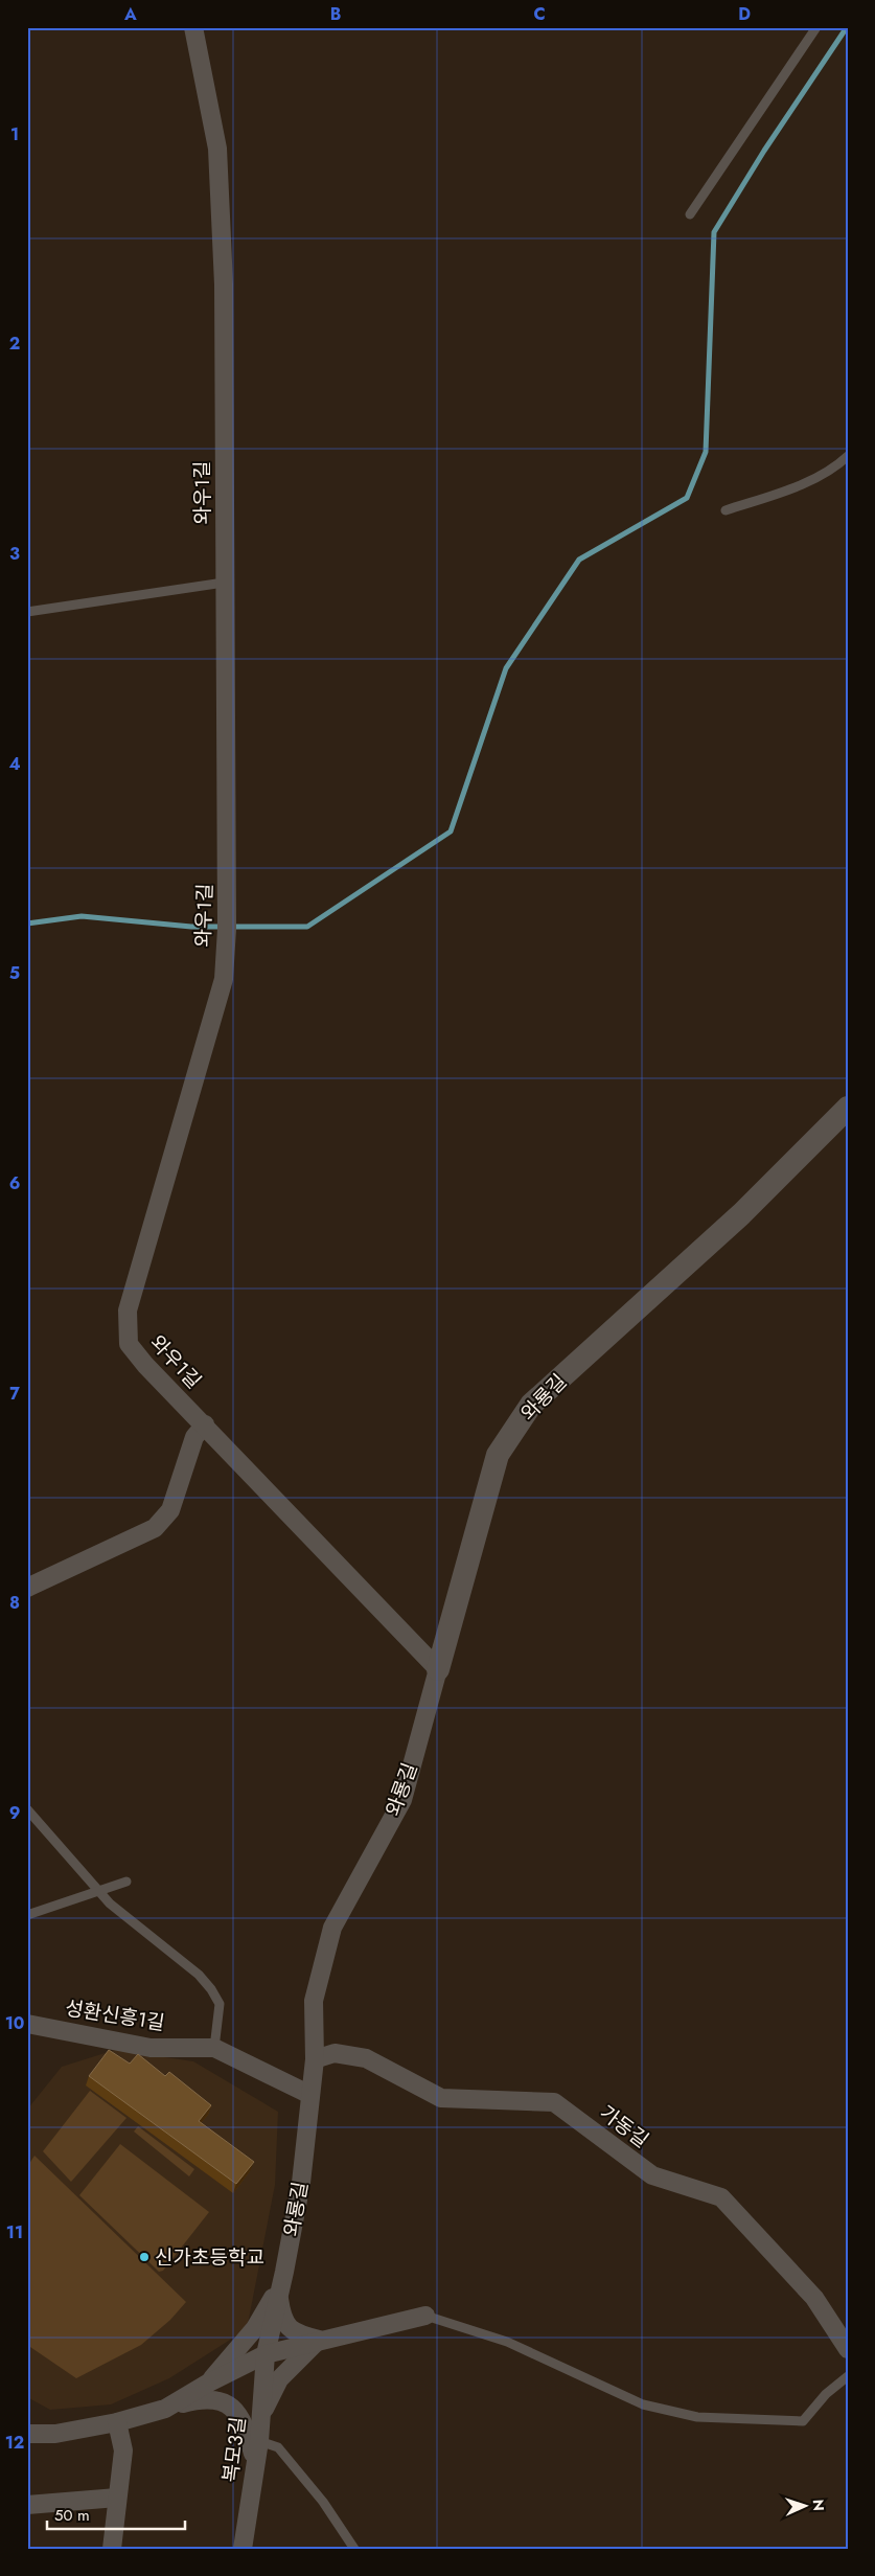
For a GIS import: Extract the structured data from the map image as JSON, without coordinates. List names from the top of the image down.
{
  "streets": {
    "street": [
      "와우1길",
      "와룡길",
      "성환신흥1길",
      "가동길",
      "복모3길"
    ]
  },
  "crossings": [
    ["와우1길", "와룡길"],
    ["와룡길", "성환신흥1길"],
    ["와룡길", "가동길"],
    ["와룡길", "복모3길"]
  ],
  "places": ["신가초등학교"],
  "scale_bar": "50 m",
  "north": "right",
  "grid": {
    "columns": [
      "A",
      "B",
      "C",
      "D"
    ],
    "rows": [
      "1",
      "2",
      "3",
      "4",
      "5",
      "6",
      "7",
      "8",
      "9",
      "10",
      "11",
      "12"
    ]
  }
}
